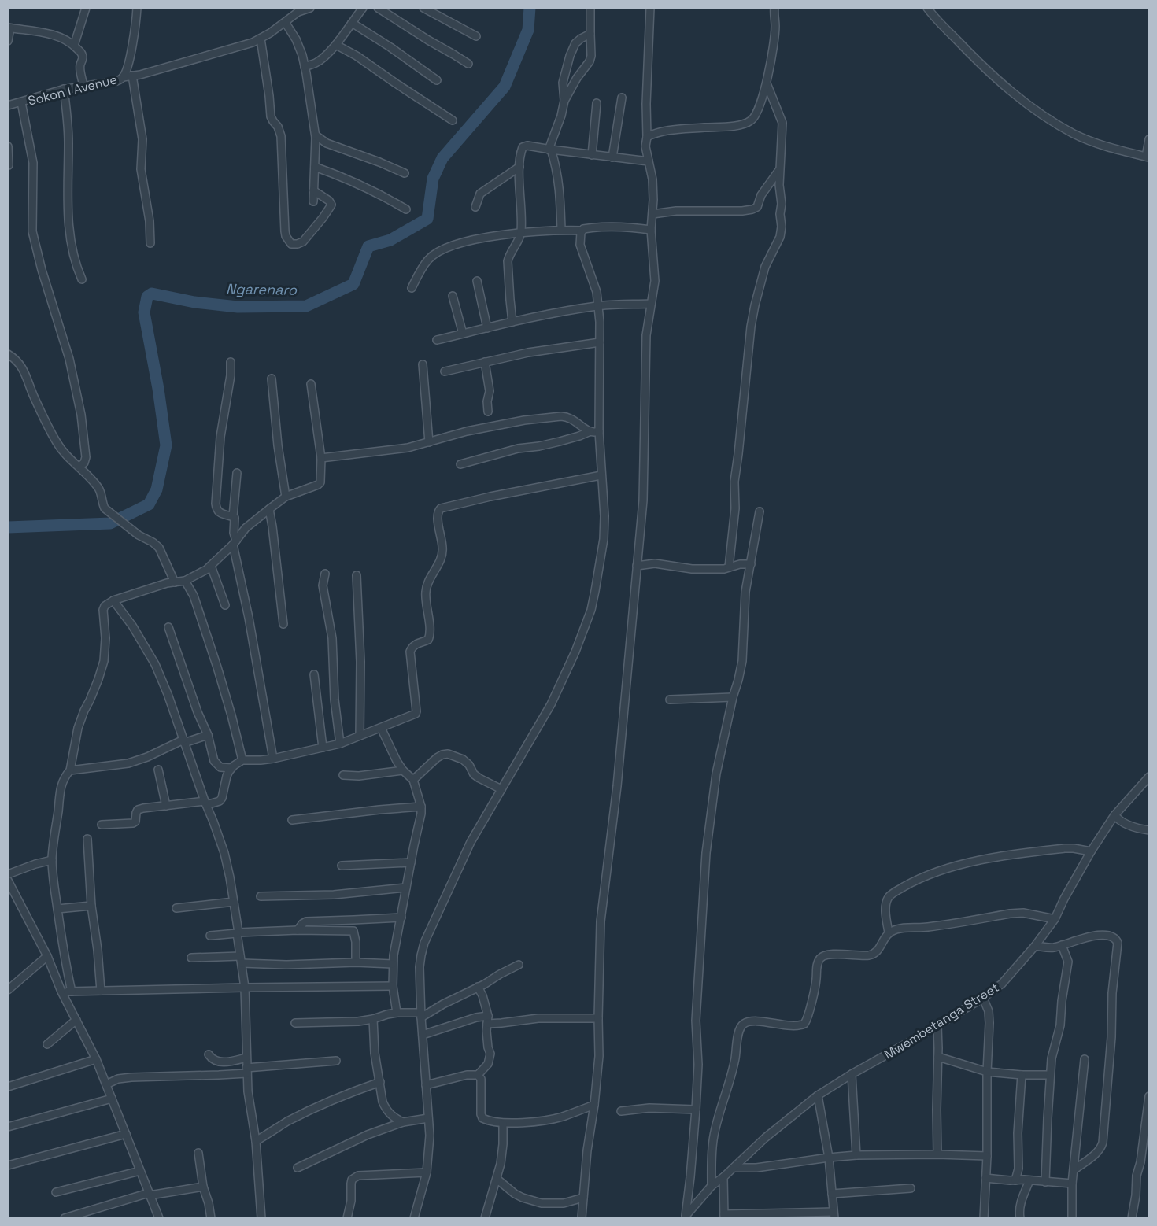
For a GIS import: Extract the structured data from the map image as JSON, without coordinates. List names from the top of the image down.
{
  "streets": {
    "street": ["Sokon I Avenue", "Mwembetanga Street"]
  },
  "water": ["Ngarenaro"]
}
